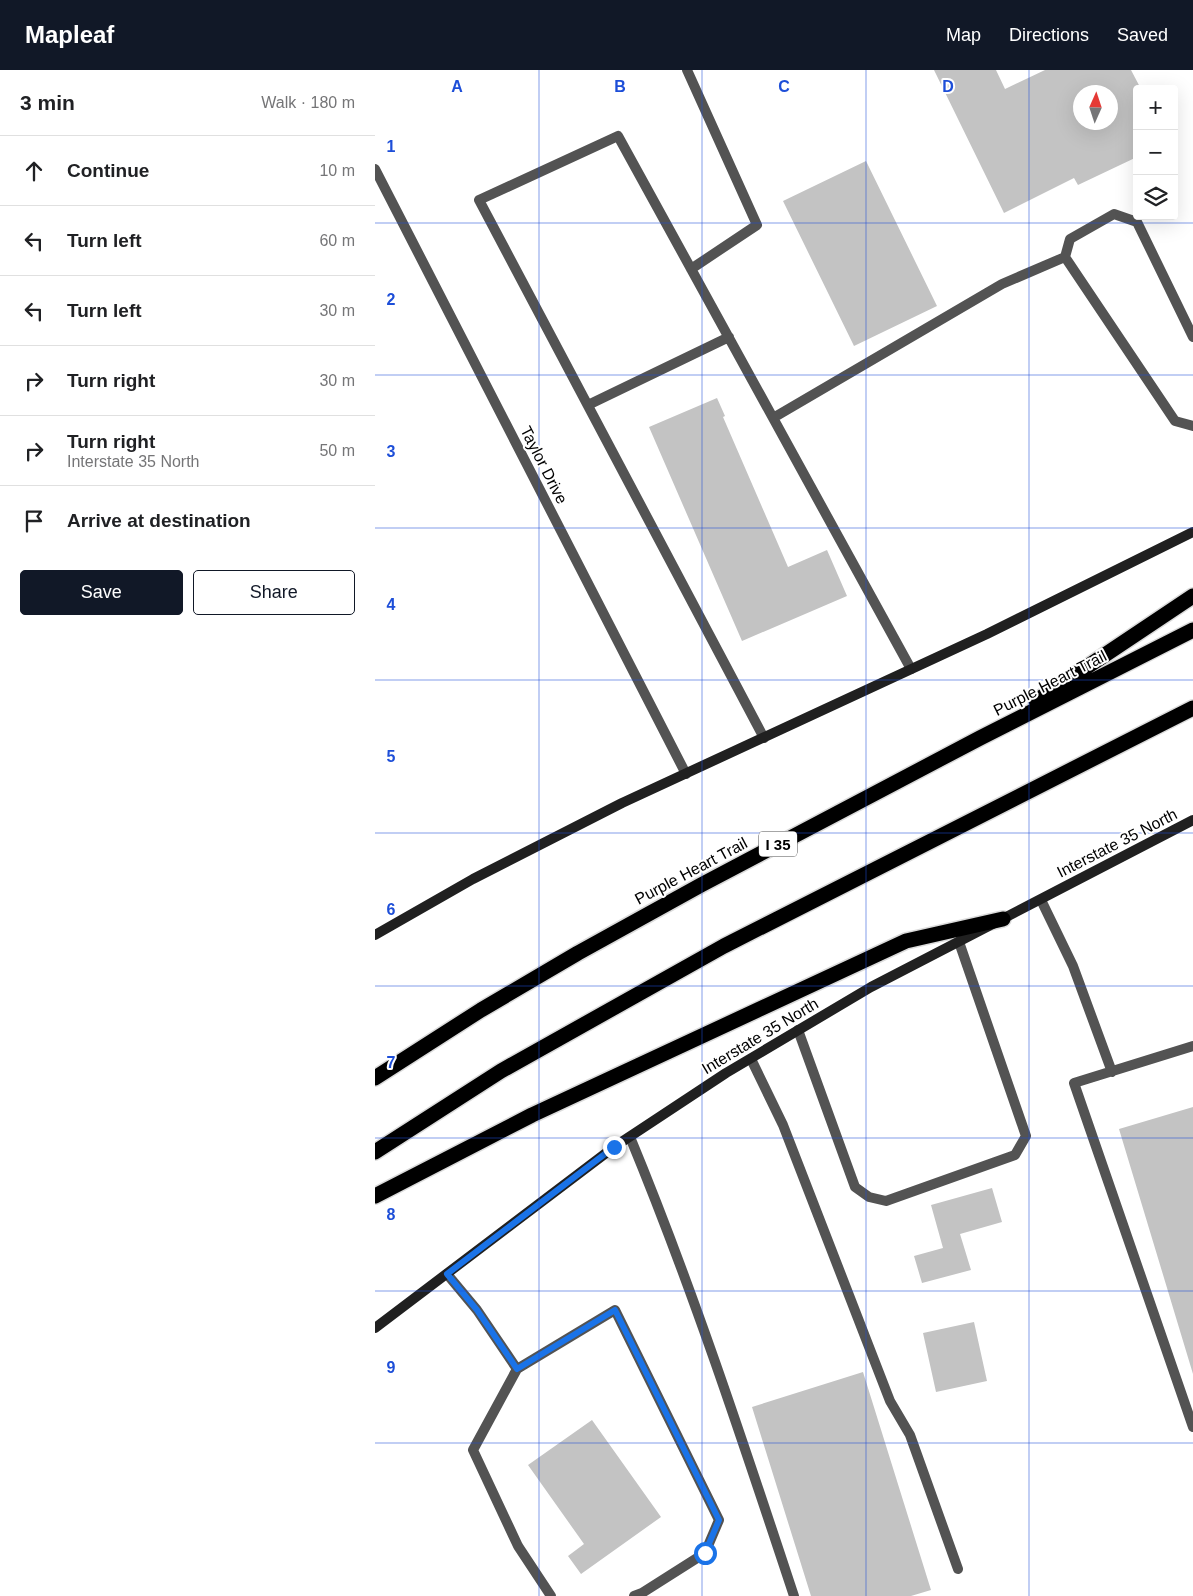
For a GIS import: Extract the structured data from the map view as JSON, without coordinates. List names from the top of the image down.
{
  "streets": {
    "highway": ["Purple Heart Trail", "I 35"],
    "main road": ["Interstate 35 North"],
    "lane": ["Taylor Drive"]
  },
  "north": "top",
  "page": {
    "header": "Mapleaf",
    "nav": ["Map", "Directions", "Saved"],
    "heading": ["3 min", "Walk · 180 m"],
    "map_buttons": ["+", "−"],
    "list": [
      ["Continue", "10 m"],
      ["Turn left", "60 m"],
      ["Turn left", "30 m"],
      ["Turn right", "30 m"],
      ["Turn right", "Interstate 35 North", "50 m"],
      "Arrive at destination"
    ],
    "buttons": ["Save", "Share"]
  },
  "grid": {
    "columns": [
      "A",
      "B",
      "C",
      "D"
    ],
    "rows": [
      "1",
      "2",
      "3",
      "4",
      "5",
      "6",
      "7",
      "8",
      "9"
    ]
  }
}
